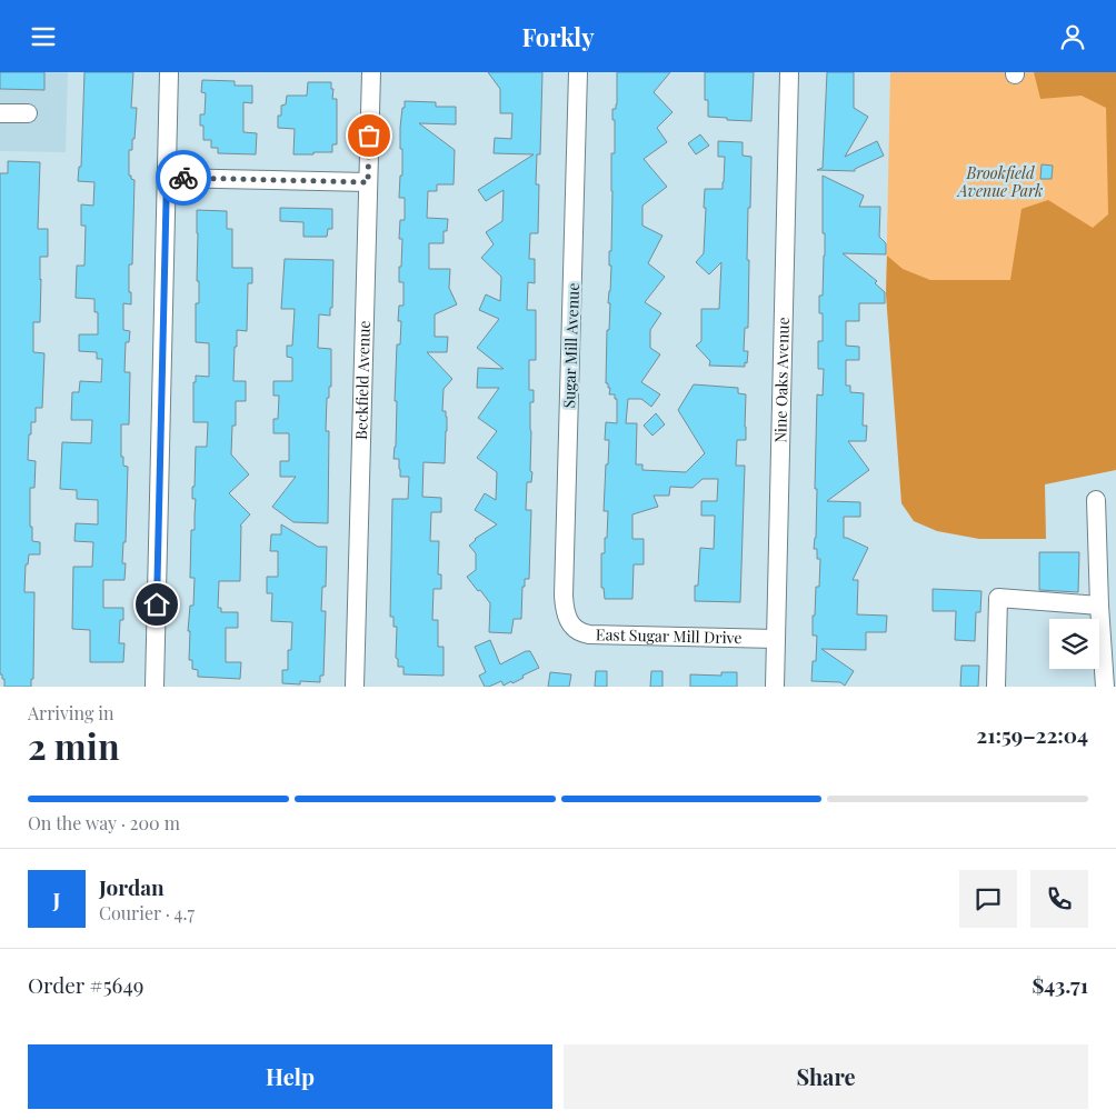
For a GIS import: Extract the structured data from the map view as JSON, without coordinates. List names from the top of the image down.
{
  "streets": {
    "street": [
      "Sugar Mill Avenue",
      "Beckfield Avenue",
      "Nine Oaks Avenue",
      "East Sugar Mill Drive"
    ]
  },
  "crossings": [
    ["Sugar Mill Avenue", "East Sugar Mill Drive"],
    ["Nine Oaks Avenue", "East Sugar Mill Drive"]
  ],
  "parks": ["Brookfield Avenue Park"],
  "page": {
    "header": "Forkly",
    "heading": ["2 min", "Arriving in", "21:59–22:04"],
    "panel": [
      "Jordan",
      "Courier · 4.7",
      "Order #5649",
      "$43.71"
    ],
    "bar": "On the way · 200 m",
    "round": "J",
    "buttons": ["Help", "Share"]
  }
}
